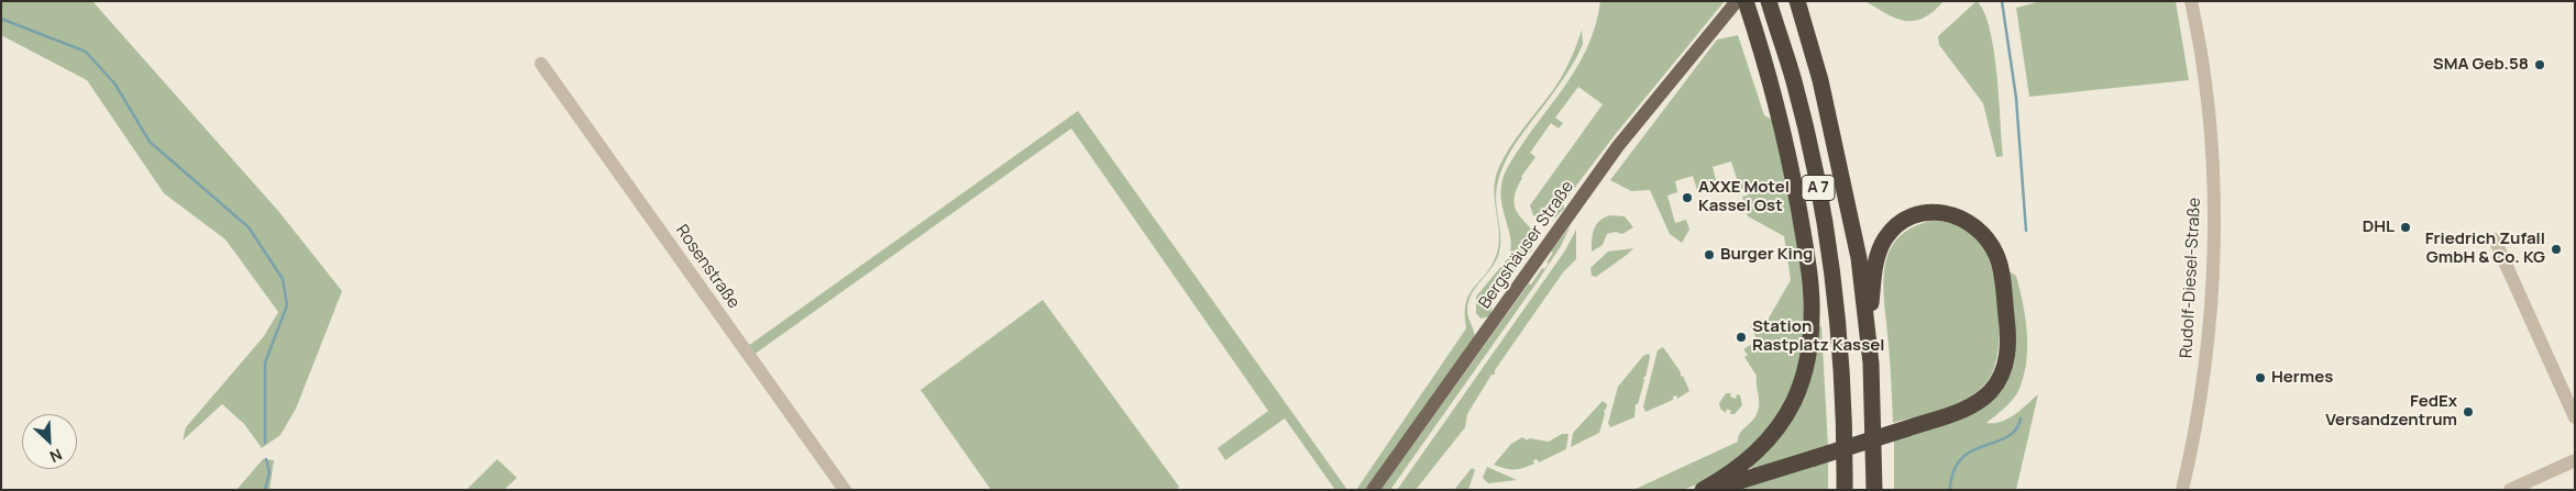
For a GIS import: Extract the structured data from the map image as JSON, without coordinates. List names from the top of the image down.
{
  "streets": {
    "highway": ["A 7"],
    "main road": ["Bergshäuser Straße"],
    "street": ["Rosenstraße", "Rudolf-Diesel-Straße"]
  },
  "places": [
    "SMA Geb.58",
    "AXXE Motel Kassel Ost",
    "DHL",
    "Friedrich Zufall GmbH & Co. KG",
    "Burger King",
    "Station Rastplatz Kassel",
    "Hermes",
    "FedEx Versandzentrum"
  ],
  "north": "bottom right"
}
